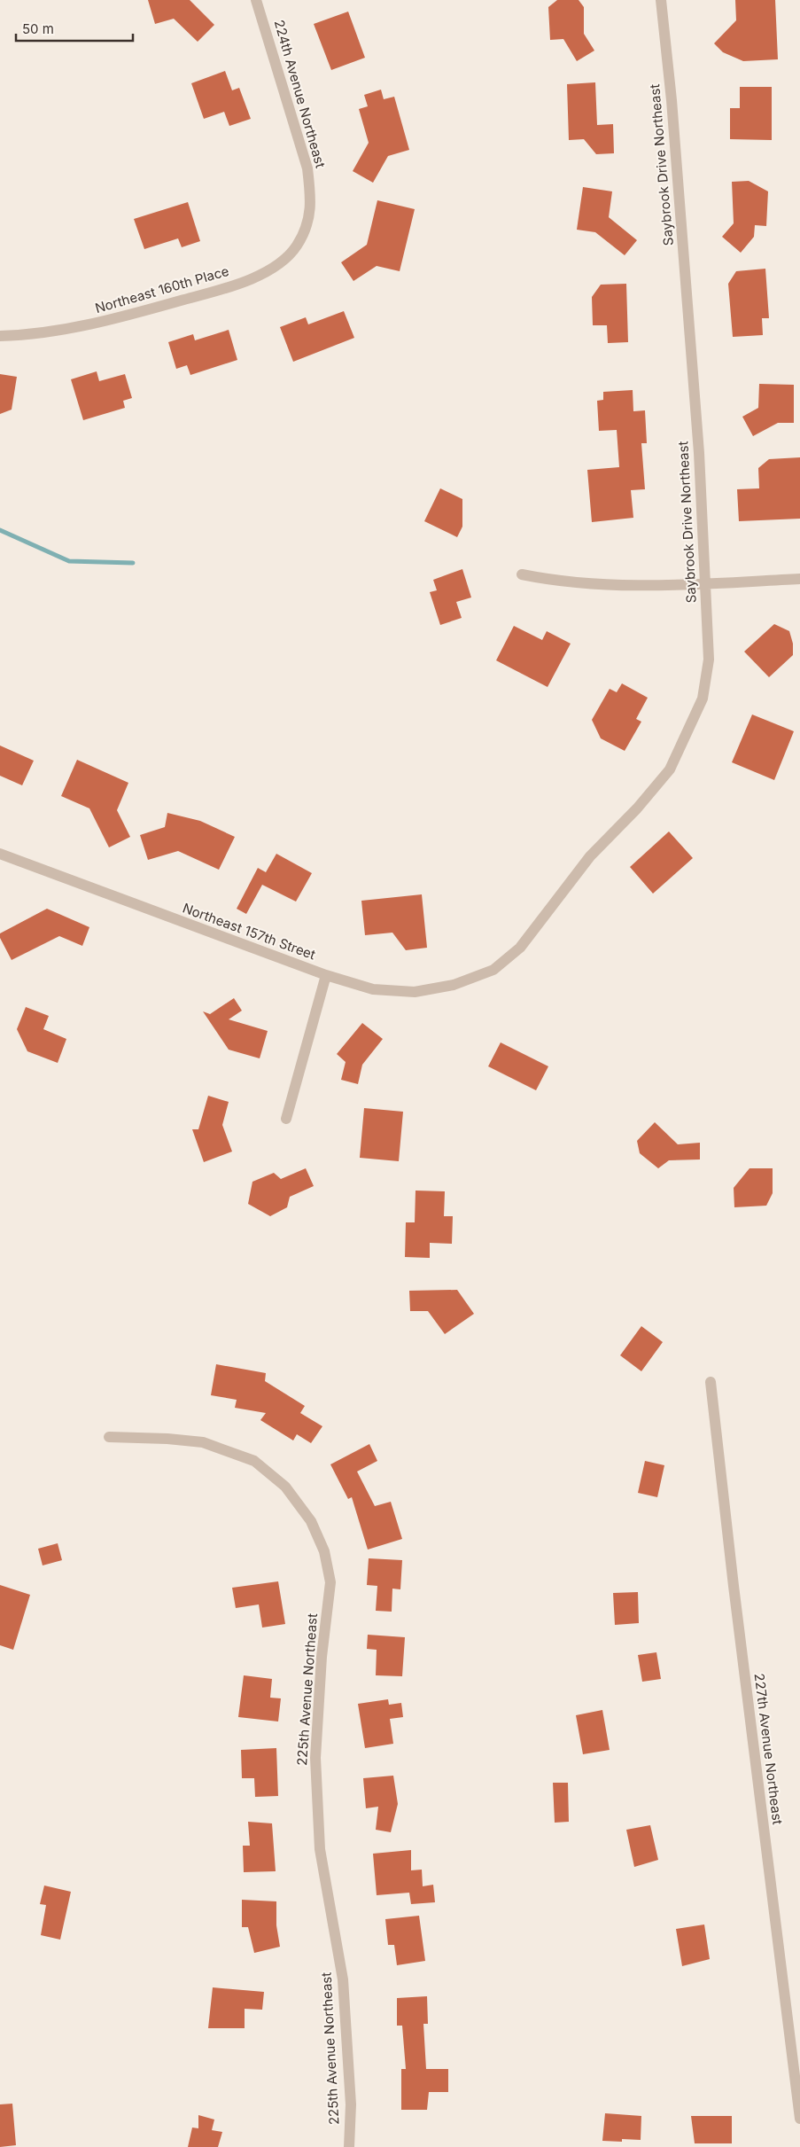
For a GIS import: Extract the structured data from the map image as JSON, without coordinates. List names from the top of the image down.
{
  "streets": {
    "street": [
      "224th Avenue Northeast",
      "Saybrook Drive Northeast",
      "Northeast 160th Place",
      "Northeast 157th Street",
      "225th Avenue Northeast",
      "227th Avenue Northeast"
    ]
  },
  "crossings": [
    ["224th Avenue Northeast", "Northeast 160th Place"],
    ["Saybrook Drive Northeast", "Northeast 157th Street"]
  ],
  "scale_bar": "50 m"
}
